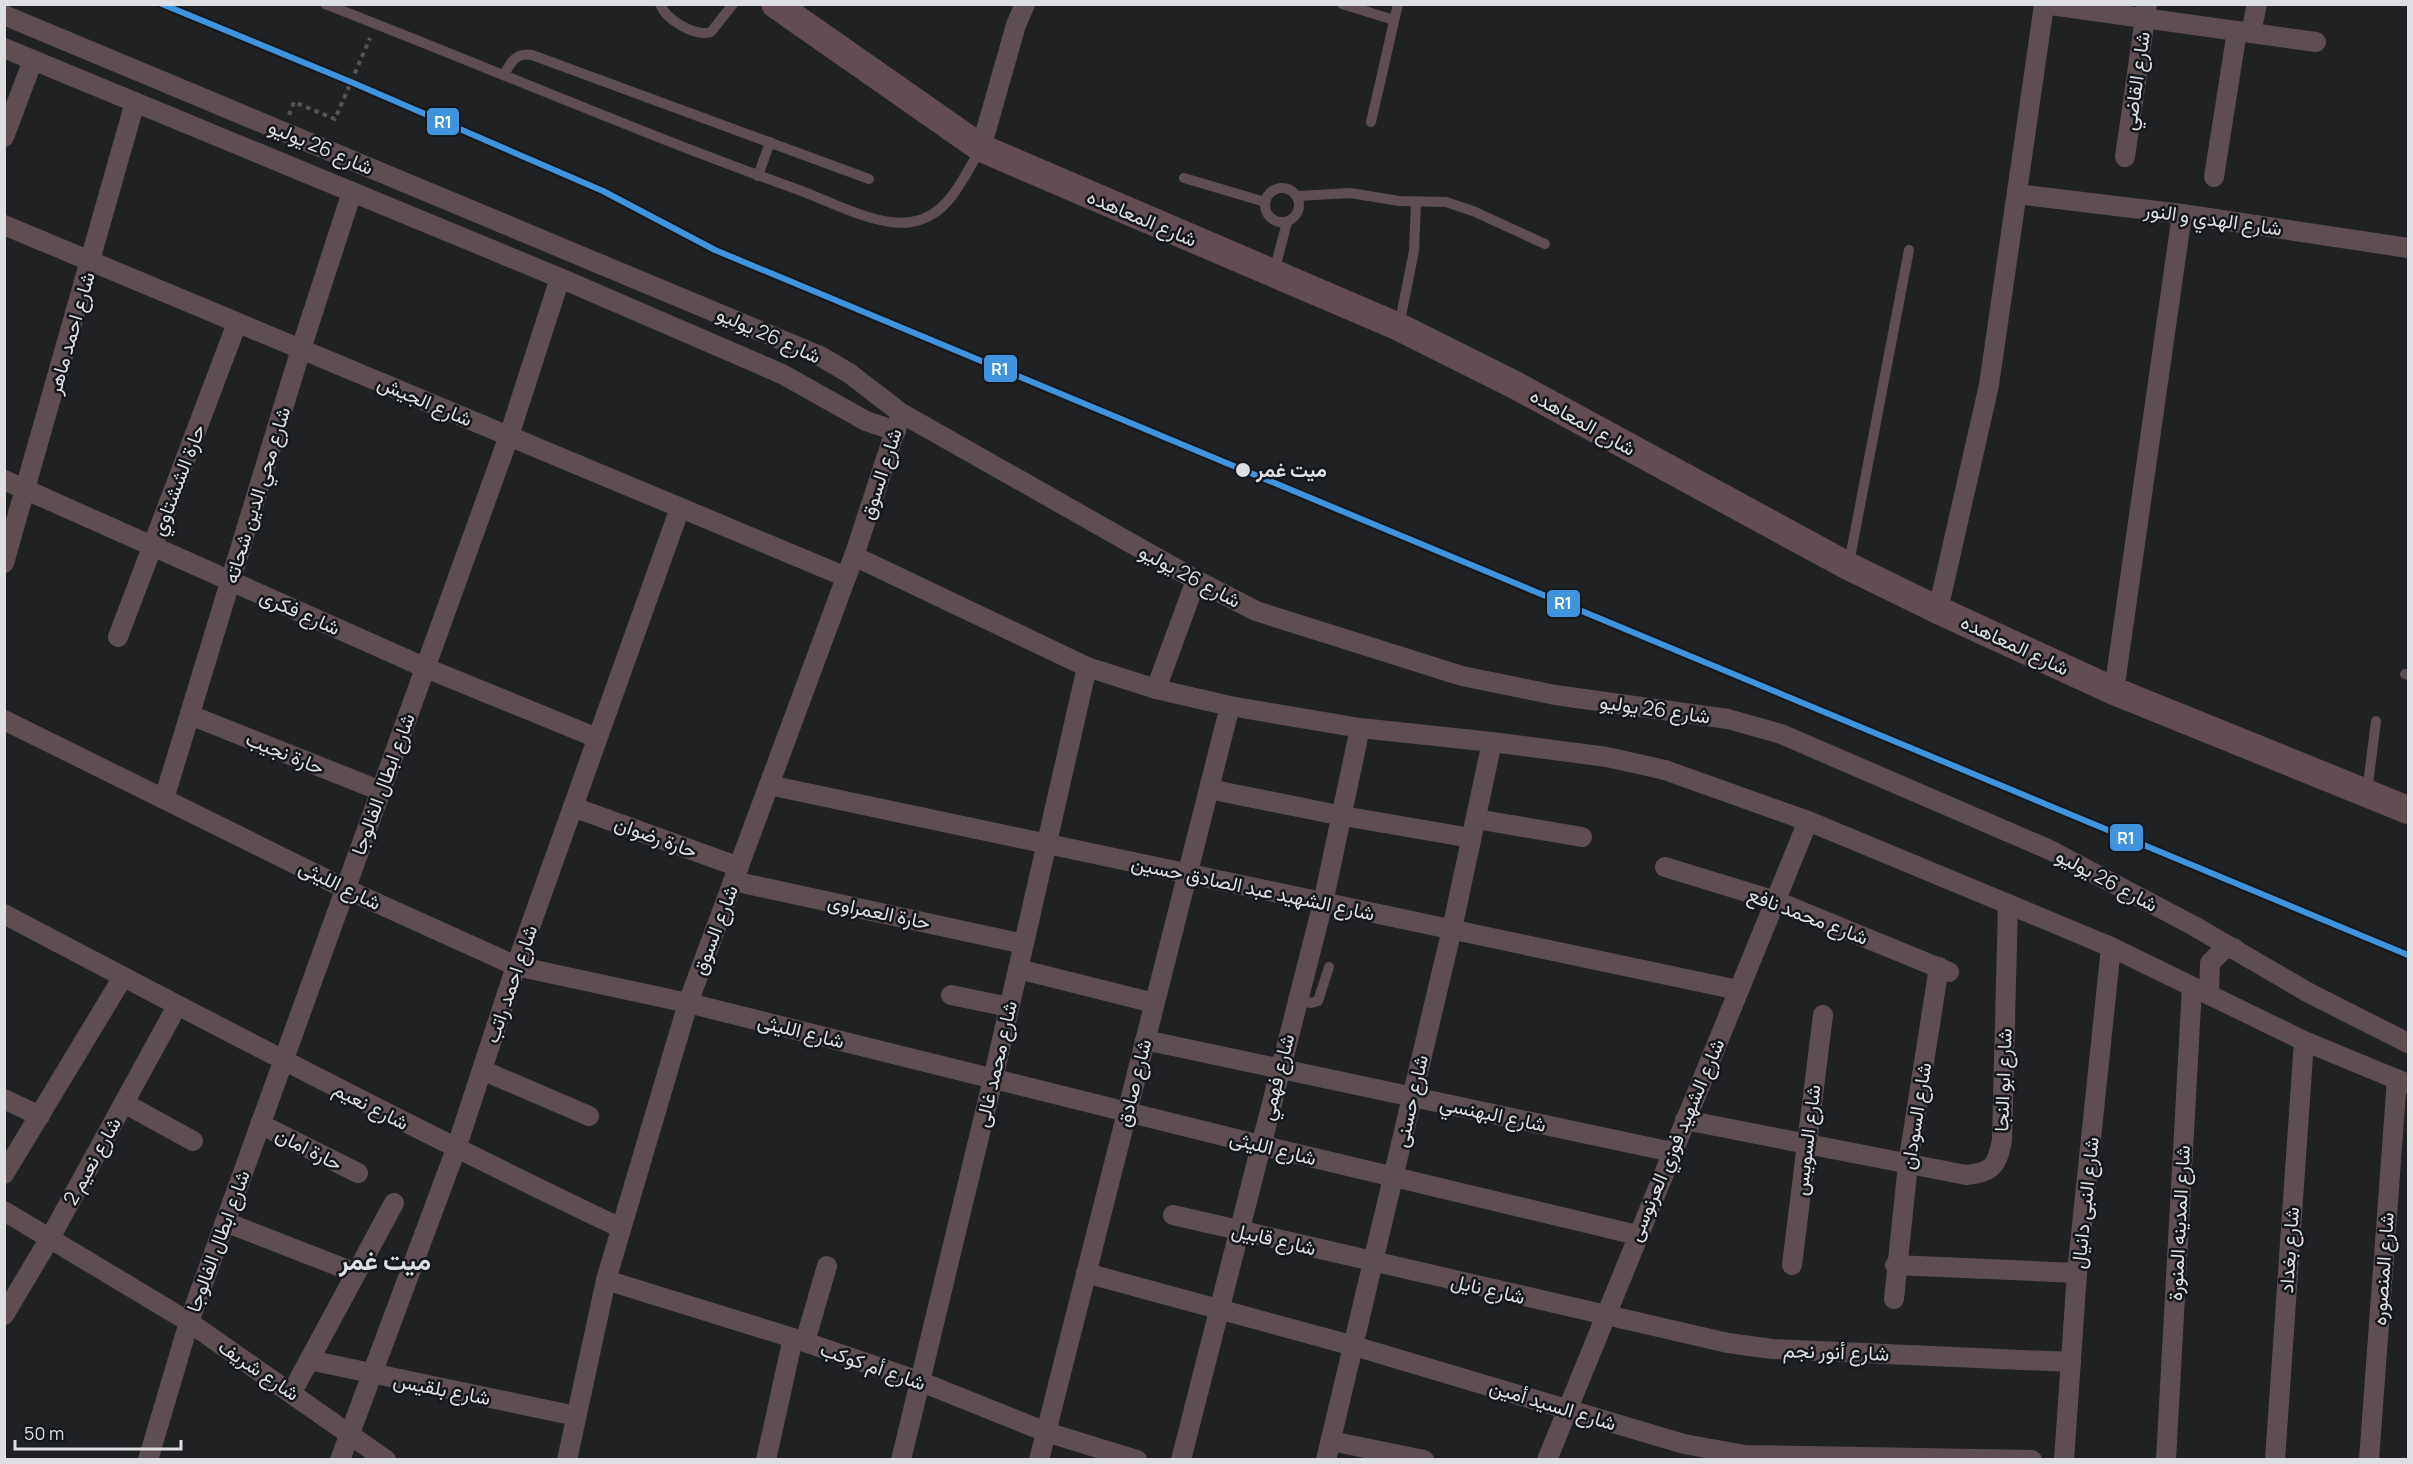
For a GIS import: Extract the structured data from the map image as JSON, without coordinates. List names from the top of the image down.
{
  "streets": {
    "main road": ["شارع المعاهده"],
    "street": [
      "شارع القاضي",
      "شارع 26 يوليو",
      "شارع الهدي و النور",
      "شارع احمد ماهر",
      "شارع الجيش",
      "شارع السوق",
      "حارة الششتاوي",
      "شارع محي الدين شحاته",
      "شارع فكرى",
      "حارة نجيب",
      "شارع ابطال الفالوجا",
      "حارة رضوان",
      "شارع الليثى",
      "شارع الشهيد عبد الصادق حسين",
      "حارة العمراوى",
      "شارع محمد نافع",
      "شارع احمد راتب",
      "شارع محمد غالى",
      "شارع فهمي",
      "شارع ابو النجا",
      "شارع صادق",
      "شارع حسنى",
      "شارع نعيم",
      "شارع البهنسي",
      "شارع السودان",
      "شارع الشهيد فوزي العرنوسى",
      "شارع السويس",
      "حارة امان",
      "شارع نعيم 2",
      "شارع النبى دانيال",
      "شارع المدينه المنورة",
      "شارع قابيل",
      "شارع بغداد",
      "شارع المنصوره",
      "شارع نايل",
      "شارع أنور نجم",
      "شارع أم كوكب",
      "شارع شريف",
      "شارع بلقيس",
      "شارع السيد أمين"
    ]
  },
  "crossings": [
    ["شارع 26 يوليو", "شارع احمد ماهر"],
    ["شارع 26 يوليو", "شارع السوق"],
    ["شارع 26 يوليو", "شارع محي الدين شحاته"],
    ["شارع 26 يوليو", "شارع ابطال الفالوجا"],
    ["شارع 26 يوليو", "شارع المدينه المنورة"],
    ["شارع احمد ماهر", "شارع الجيش"],
    ["شارع احمد ماهر", "شارع فكرى"],
    ["شارع الجيش", "شارع السوق"],
    ["شارع الجيش", "حارة الششتاوي"],
    ["شارع الجيش", "شارع محي الدين شحاته"],
    ["شارع الجيش", "شارع ابطال الفالوجا"],
    ["شارع الجيش", "شارع احمد راتب"],
    ["شارع السوق", "حارة رضوان"],
    ["شارع السوق", "شارع الليثى"],
    ["شارع السوق", "شارع الشهيد عبد الصادق حسين"],
    ["شارع السوق", "حارة العمراوى"],
    ["شارع السوق", "شارع نعيم"],
    ["شارع السوق", "شارع أم كوكب"],
    ["شارع السوق", "شارع بلقيس"],
    ["حارة الششتاوي", "شارع فكرى"],
    ["شارع محي الدين شحاته", "شارع فكرى"],
    ["شارع محي الدين شحاته", "حارة نجيب"],
    ["شارع محي الدين شحاته", "شارع الليثى"],
    ["شارع فكرى", "شارع ابطال الفالوجا"],
    ["شارع فكرى", "شارع احمد راتب"],
    ["حارة نجيب", "شارع ابطال الفالوجا"],
    ["شارع ابطال الفالوجا", "شارع الليثى"],
    ["شارع ابطال الفالوجا", "شارع نعيم"],
    ["شارع ابطال الفالوجا", "حارة امان"],
    ["شارع ابطال الفالوجا", "شارع شريف"],
    ["حارة رضوان", "حارة العمراوى"],
    ["حارة رضوان", "شارع احمد راتب"],
    ["شارع الليثى", "شارع احمد راتب"],
    ["شارع الليثى", "شارع محمد غالى"],
    ["شارع الليثى", "شارع فهمي"],
    ["شارع الليثى", "شارع صادق"],
    ["شارع الليثى", "شارع حسنى"],
    ["شارع الليثى", "شارع الشهيد فوزي العرنوسى"],
    ["شارع الشهيد عبد الصادق حسين", "شارع محمد غالى"],
    ["شارع الشهيد عبد الصادق حسين", "شارع فهمي"],
    ["شارع الشهيد عبد الصادق حسين", "شارع صادق"],
    ["شارع الشهيد عبد الصادق حسين", "شارع حسنى"],
    ["شارع الشهيد عبد الصادق حسين", "شارع الشهيد فوزي العرنوسى"],
    ["حارة العمراوى", "شارع محمد غالى"],
    ["شارع محمد نافع", "شارع السودان"],
    ["شارع محمد نافع", "شارع الشهيد فوزي العرنوسى"],
    ["شارع احمد راتب", "شارع نعيم"],
    ["شارع احمد راتب", "شارع شريف"],
    ["شارع احمد راتب", "شارع بلقيس"],
    ["شارع محمد غالى", "شارع أم كوكب"],
    ["شارع فهمي", "شارع البهنسي"],
    ["شارع فهمي", "شارع قابيل"],
    ["شارع فهمي", "شارع السيد أمين"],
    ["شارع ابو النجا", "شارع السودان"],
    ["شارع ابو النجا", "شارع الشهيد فوزي العرنوسى"],
    ["شارع ابو النجا", "شارع السويس"],
    ["شارع صادق", "شارع البهنسي"],
    ["شارع صادق", "شارع أم كوكب"],
    ["شارع صادق", "شارع السيد أمين"],
    ["شارع حسنى", "شارع البهنسي"],
    ["شارع حسنى", "شارع قابيل"],
    ["شارع حسنى", "شارع نايل"],
    ["شارع حسنى", "شارع السيد أمين"],
    ["شارع نعيم", "شارع نعيم 2"],
    ["شارع البهنسي", "شارع الشهيد فوزي العرنوسى"],
    ["شارع الشهيد فوزي العرنوسى", "شارع نايل"],
    ["شارع الشهيد فوزي العرنوسى", "شارع أنور نجم"],
    ["شارع الشهيد فوزي العرنوسى", "شارع السيد أمين"],
    ["شارع نعيم 2", "شارع شريف"],
    ["شارع النبى دانيال", "شارع أنور نجم"],
    ["شارع قابيل", "شارع نايل"],
    ["شارع نايل", "شارع أنور نجم"]
  ],
  "districts": ["ميت غمر"],
  "places": ["ميت غمر"],
  "lines": ["transit line R1"],
  "scale_bar": "50 m"
}
